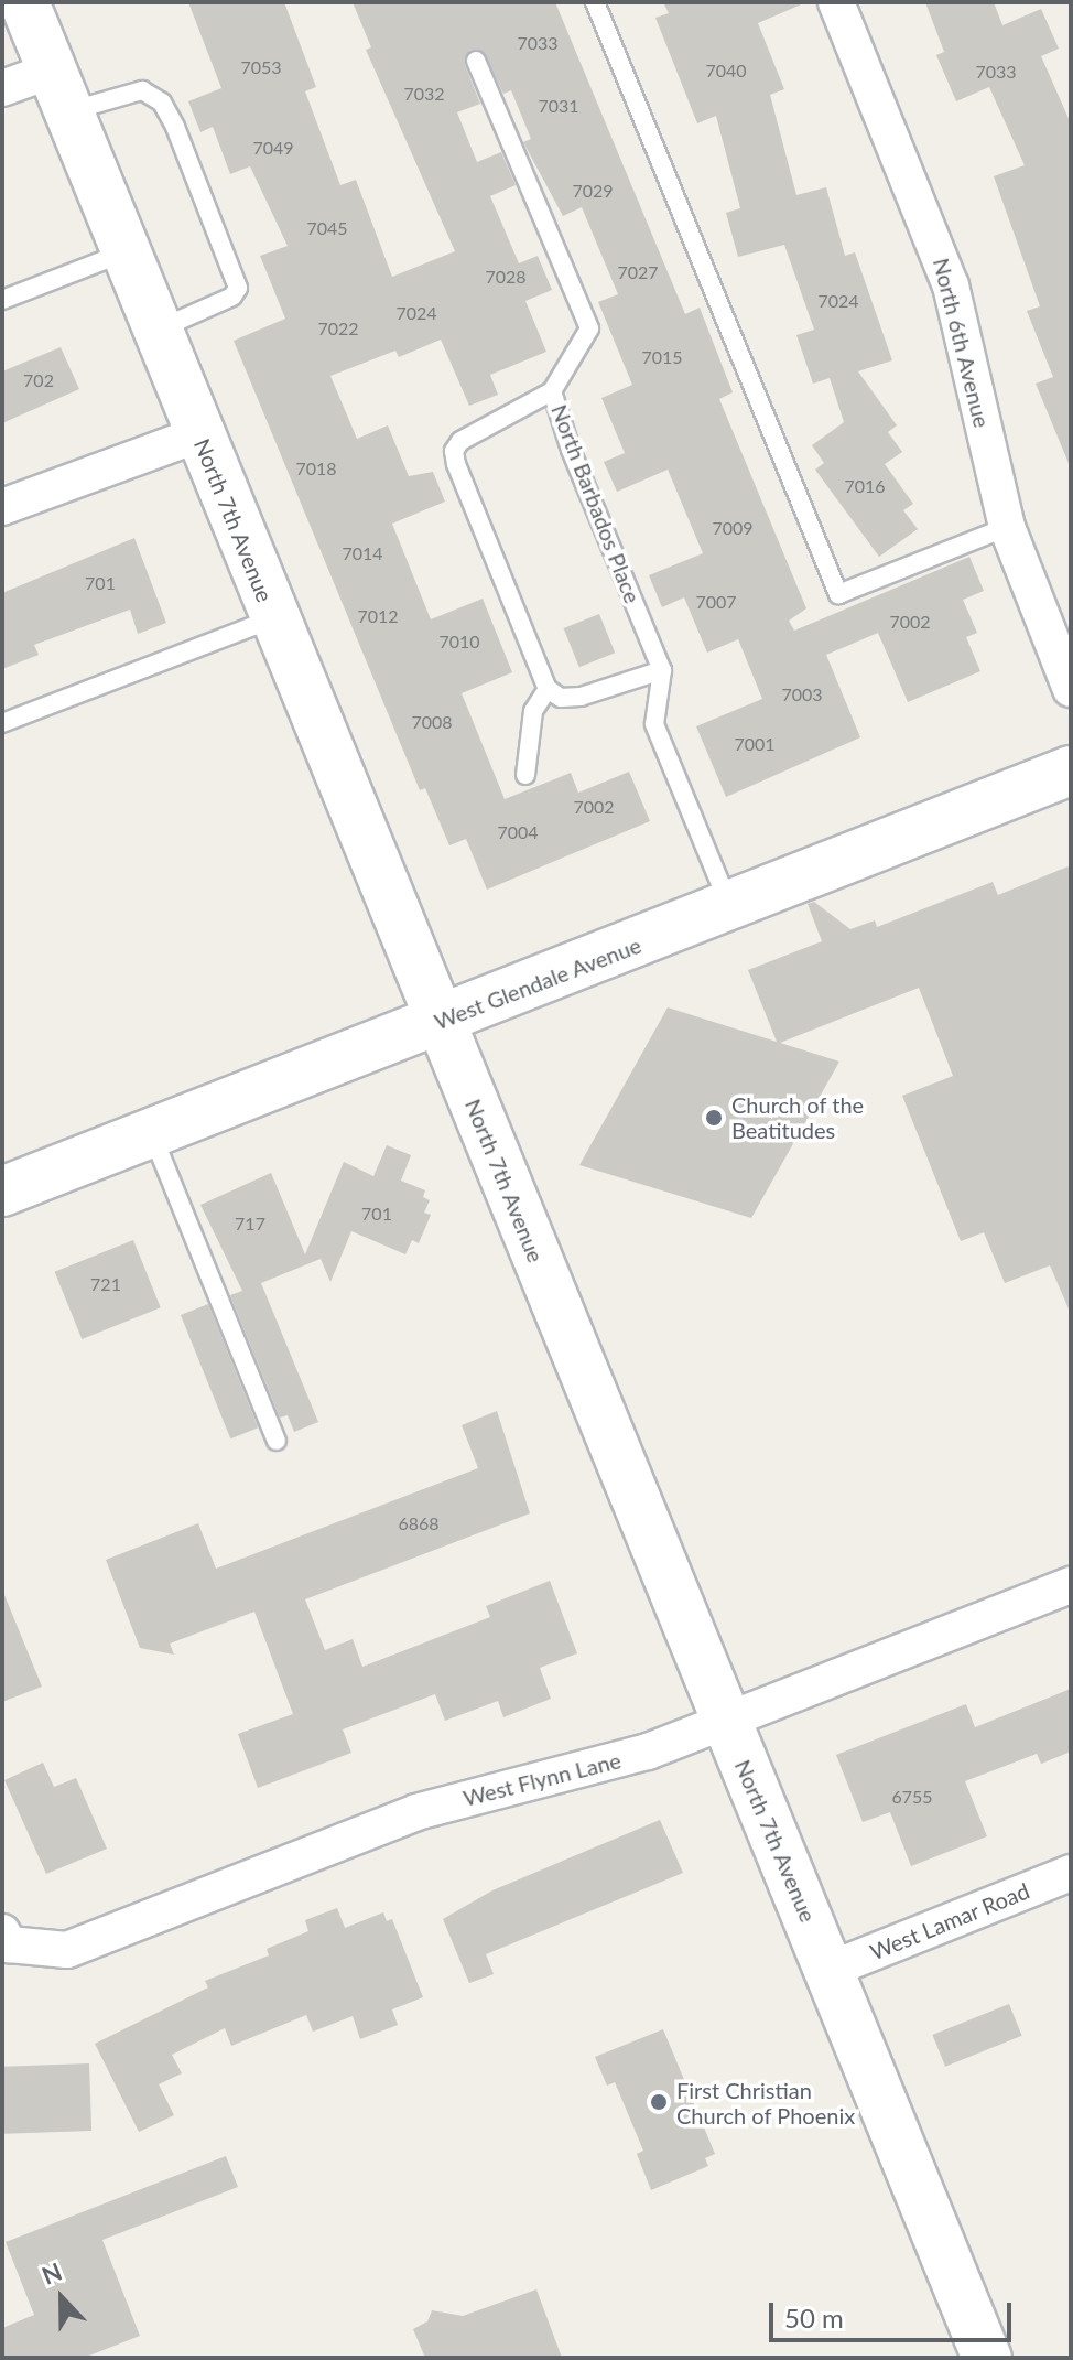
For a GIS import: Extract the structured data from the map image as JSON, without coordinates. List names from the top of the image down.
{
  "streets": {
    "main road": ["North 7th Avenue", "West Glendale Avenue"],
    "street": ["North 6th Avenue", "West Flynn Lane", "West Lamar Road"],
    "lane": ["North Barbados Place"]
  },
  "crossings": [
    ["North 7th Avenue", "West Glendale Avenue"],
    ["North 7th Avenue", "West Flynn Lane"],
    ["North 7th Avenue", "West Lamar Road"]
  ],
  "places": ["Church of the Beatitudes", "First Christian Church of Phoenix"],
  "house_numbers": [
    "7033",
    "7053",
    "7040",
    "7033",
    "7032",
    "7031",
    "7049",
    "7029",
    "7045",
    "7027",
    "7028",
    "7024",
    "7024",
    "7022",
    "7015",
    "702",
    "7018",
    "7016",
    "7009",
    "7014",
    "701",
    "7007",
    "7012",
    "7002",
    "7010",
    "7003",
    "7008",
    "7001",
    "7002",
    "7004",
    "701",
    "717",
    "721",
    "6868",
    "6755"
  ],
  "scale_bar": "50 m",
  "north": "top"
}
